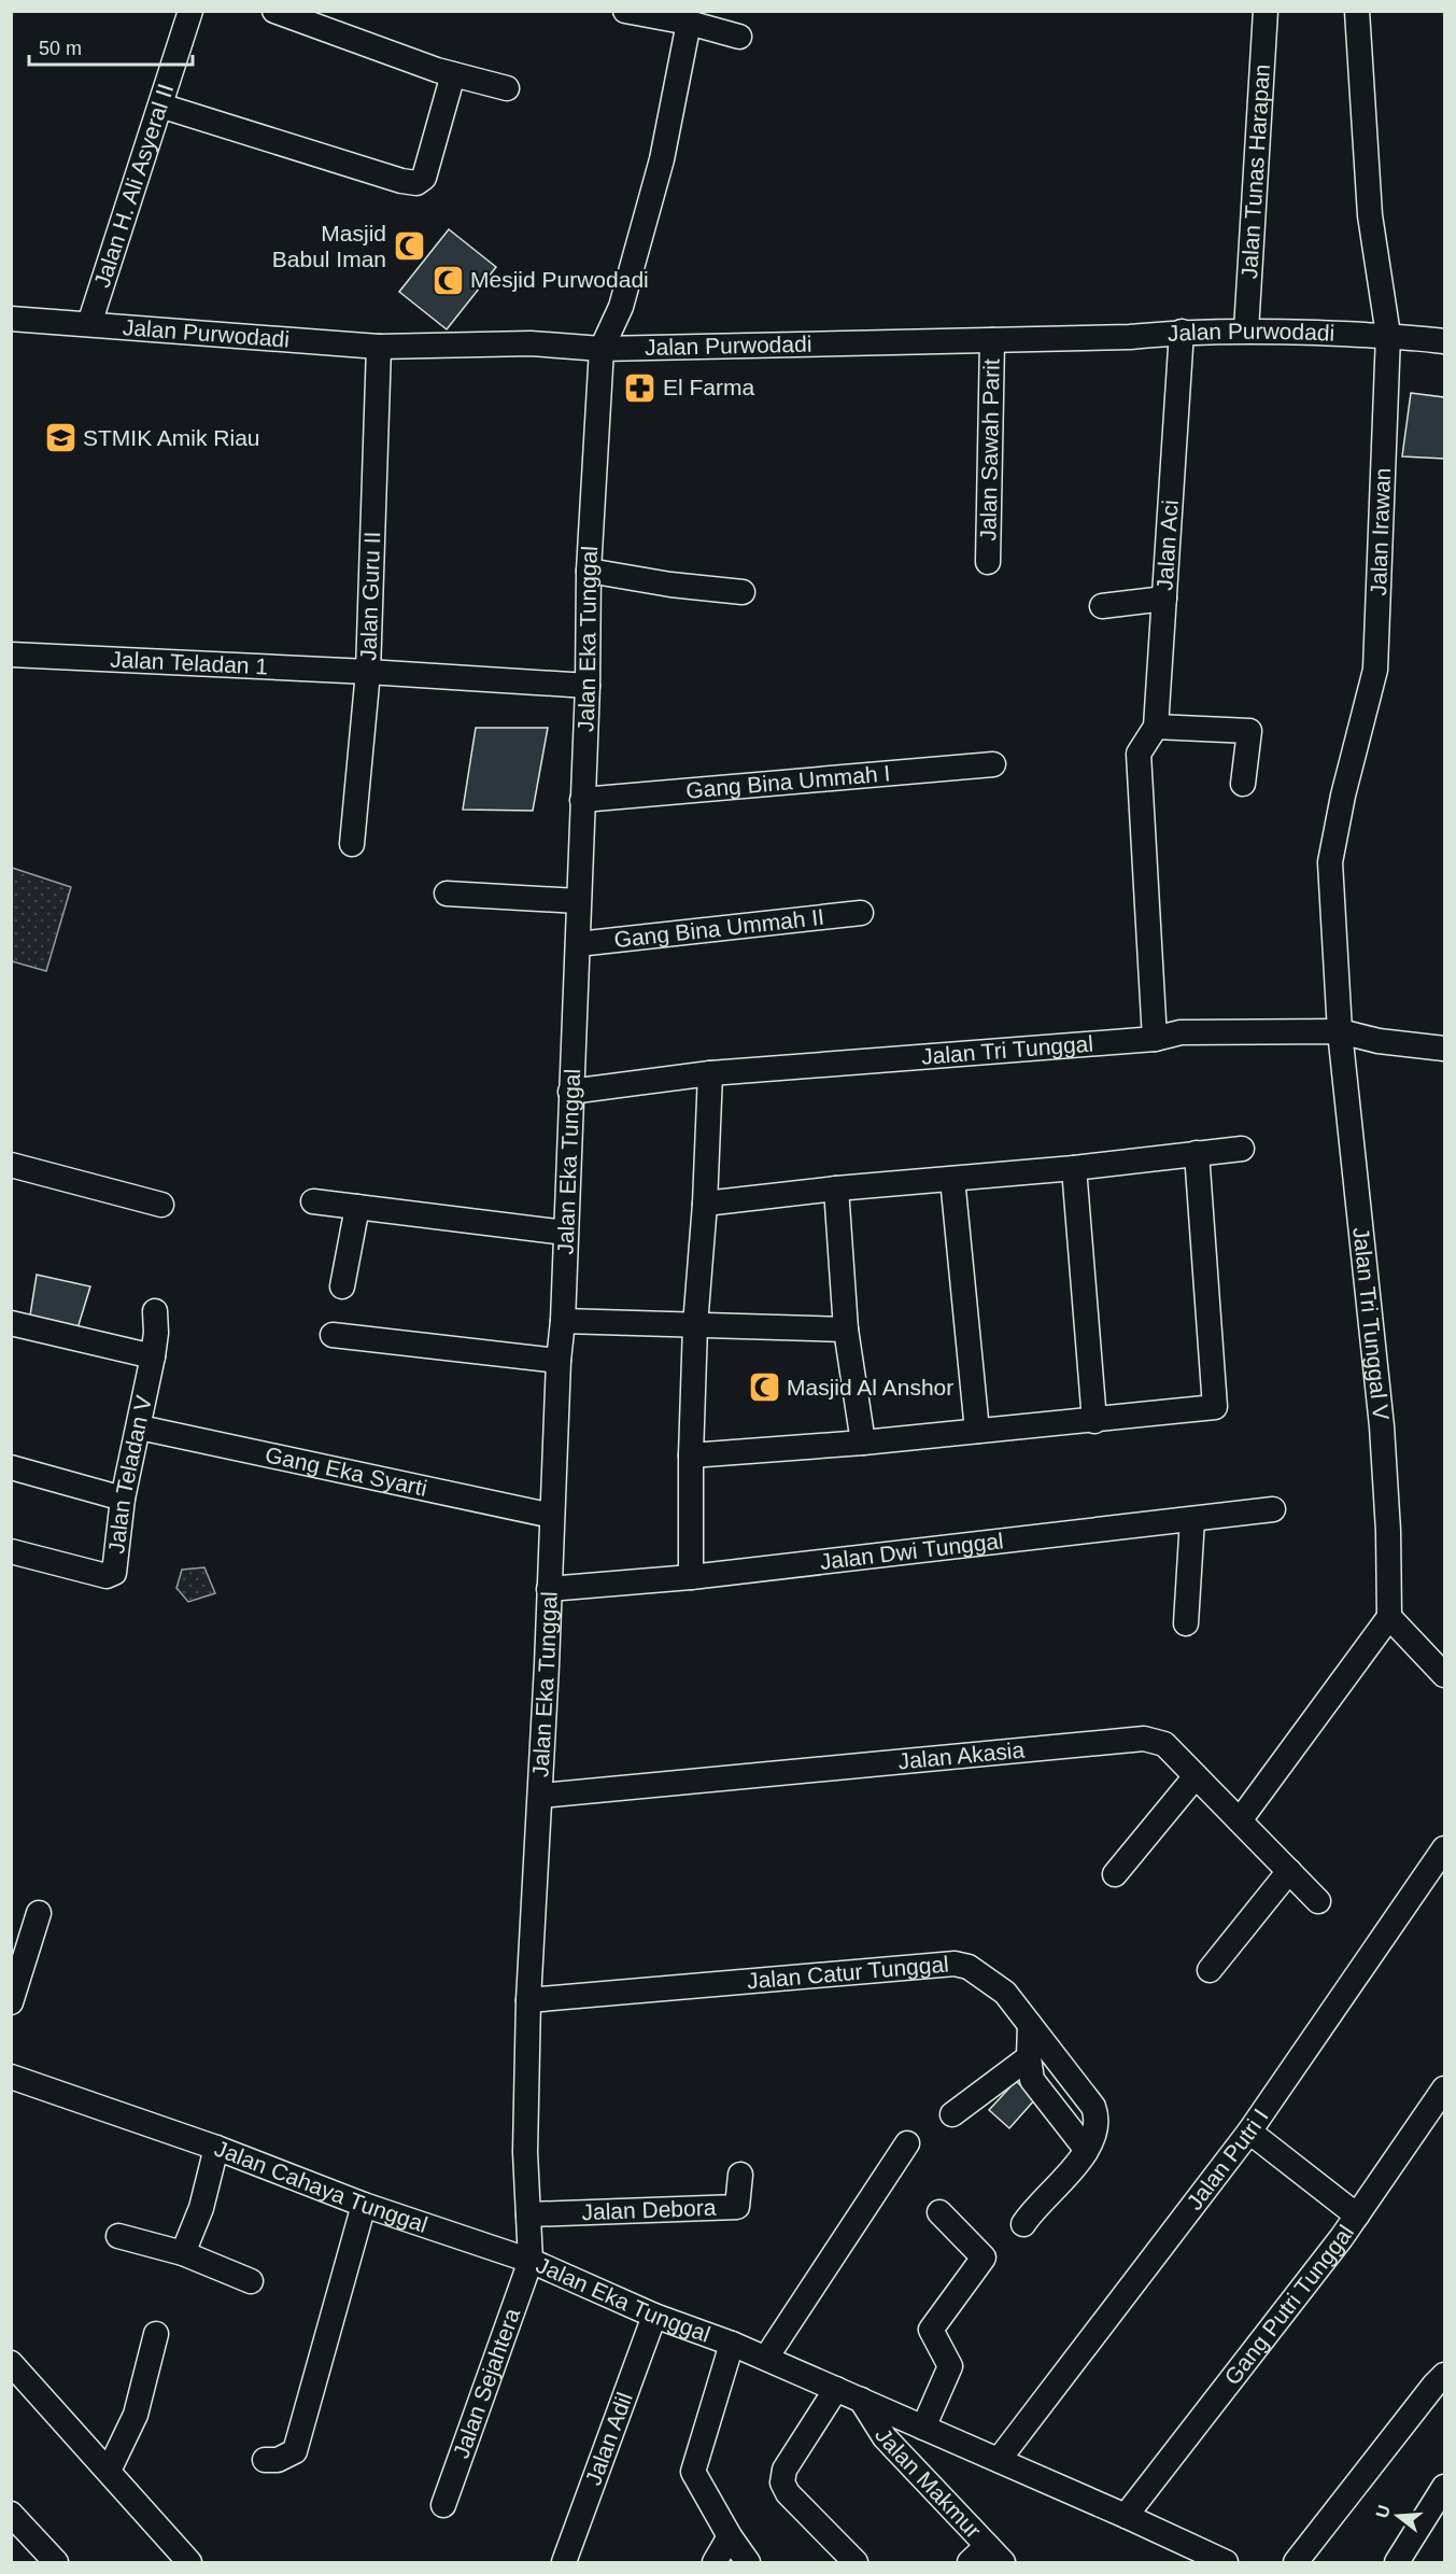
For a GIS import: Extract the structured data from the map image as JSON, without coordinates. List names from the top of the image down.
{
  "streets": {
    "street": [
      "Jalan Tunas Harapan",
      "Jalan H. Ali Asyeral II",
      "Jalan Purwodadi",
      "Jalan Sawah Parit",
      "Jalan Irawan",
      "Jalan Aci",
      "Jalan Guru II",
      "Jalan Eka Tunggal",
      "Jalan Teladan 1",
      "Gang Bina Ummah I",
      "Gang Bina Ummah II",
      "Jalan Tri Tunggal",
      "Jalan Tri Tunggal V",
      "Gang Eka Syarti",
      "Jalan Teladan V",
      "Jalan Dwi Tunggal",
      "Jalan Akasia",
      "Jalan Catur Tunggal",
      "Jalan Putri I",
      "Jalan Cahaya Tunggal",
      "Jalan Debora",
      "Gang Putri Tunggal",
      "Jalan Sejahtera",
      "Jalan Adil",
      "Jalan Makmur"
    ]
  },
  "crossings": [
    ["Jalan Tunas Harapan", "Jalan Purwodadi"],
    ["Jalan H. Ali Asyeral II", "Jalan Purwodadi"],
    ["Jalan Purwodadi", "Jalan Sawah Parit"],
    ["Jalan Purwodadi", "Jalan Irawan"],
    ["Jalan Purwodadi", "Jalan Aci"],
    ["Jalan Purwodadi", "Jalan Guru II"],
    ["Jalan Purwodadi", "Jalan Eka Tunggal"],
    ["Jalan Irawan", "Jalan Tri Tunggal"],
    ["Jalan Irawan", "Jalan Tri Tunggal V"],
    ["Jalan Aci", "Jalan Tri Tunggal"],
    ["Jalan Guru II", "Jalan Teladan 1"],
    ["Jalan Eka Tunggal", "Jalan Teladan 1"],
    ["Jalan Eka Tunggal", "Gang Bina Ummah I"],
    ["Jalan Eka Tunggal", "Gang Bina Ummah II"],
    ["Jalan Eka Tunggal", "Jalan Tri Tunggal"],
    ["Jalan Eka Tunggal", "Gang Eka Syarti"],
    ["Jalan Eka Tunggal", "Jalan Dwi Tunggal"],
    ["Jalan Eka Tunggal", "Jalan Akasia"],
    ["Jalan Eka Tunggal", "Jalan Catur Tunggal"],
    ["Jalan Eka Tunggal", "Jalan Putri I"],
    ["Jalan Eka Tunggal", "Jalan Cahaya Tunggal"],
    ["Jalan Eka Tunggal", "Jalan Debora"],
    ["Jalan Eka Tunggal", "Gang Putri Tunggal"],
    ["Jalan Eka Tunggal", "Jalan Sejahtera"],
    ["Jalan Eka Tunggal", "Jalan Adil"],
    ["Jalan Eka Tunggal", "Jalan Makmur"],
    ["Jalan Tri Tunggal", "Jalan Tri Tunggal V"],
    ["Gang Eka Syarti", "Jalan Teladan V"],
    ["Jalan Cahaya Tunggal", "Jalan Sejahtera"]
  ],
  "places": {
    "mosque": ["Masjid Babul Iman", "Mesjid Purwodadi", "Masjid Al Anshor"],
    "pharmacy": ["El Farma"],
    "school or university": ["STMIK Amik Riau"]
  },
  "scale_bar": "50 m",
  "north": "left"
}
